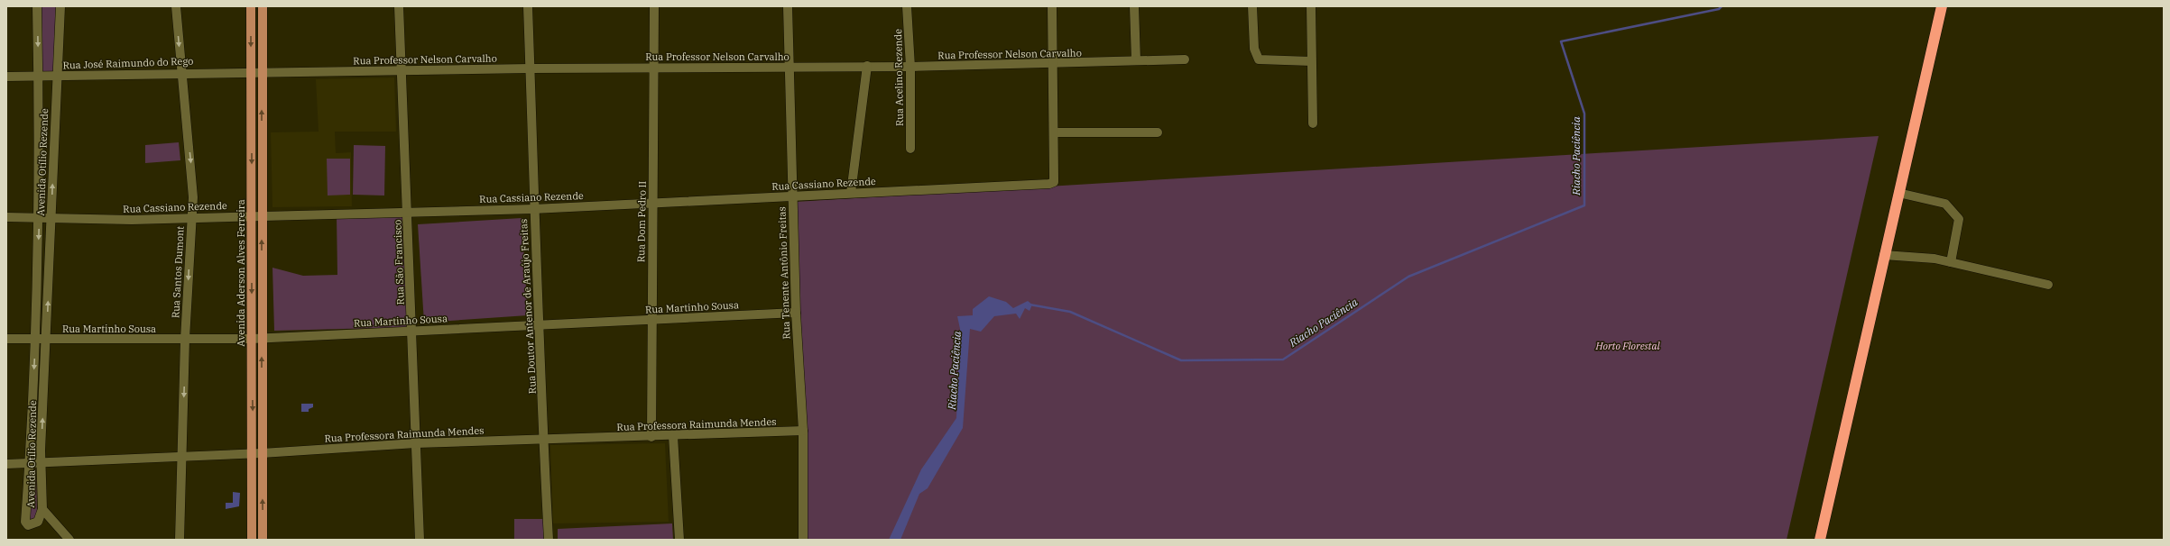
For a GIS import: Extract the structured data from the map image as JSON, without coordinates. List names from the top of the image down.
{
  "streets": {
    "main road": ["Avenida Aderson Alves Ferreira"],
    "street": [
      "Rua Professor Nelson Carvalho",
      "Rua José Raimundo do Rego",
      "Rua Acelino Rezende",
      "Avenida Otílio Rezende",
      "Rua Cassiano Rezende",
      "Rua Dom Pedro II",
      "Rua São Francisco",
      "Rua Santos Dumont",
      "Rua Tenente Antônio Freitas",
      "Rua Doutor Antenor de Araújo Freitas",
      "Rua Martinho Sousa",
      "Rua Professora Raimunda Mendes"
    ]
  },
  "crossings": [
    ["Rua Professor Nelson Carvalho", "Rua José Raimundo do Rego"],
    ["Rua Professor Nelson Carvalho", "Rua Acelino Rezende"],
    ["Rua Professor Nelson Carvalho", "Rua Dom Pedro II"],
    ["Rua Professor Nelson Carvalho", "Rua São Francisco"],
    ["Rua Professor Nelson Carvalho", "Avenida Aderson Alves Ferreira"],
    ["Rua Professor Nelson Carvalho", "Rua Tenente Antônio Freitas"],
    ["Rua Professor Nelson Carvalho", "Rua Doutor Antenor de Araújo Freitas"],
    ["Rua José Raimundo do Rego", "Avenida Otílio Rezende"],
    ["Rua José Raimundo do Rego", "Rua Santos Dumont"],
    ["Rua José Raimundo do Rego", "Avenida Aderson Alves Ferreira"],
    ["Avenida Otílio Rezende", "Rua Cassiano Rezende"],
    ["Avenida Otílio Rezende", "Rua Martinho Sousa"],
    ["Avenida Otílio Rezende", "Rua Professora Raimunda Mendes"],
    ["Rua Cassiano Rezende", "Rua Dom Pedro II"],
    ["Rua Cassiano Rezende", "Rua São Francisco"],
    ["Rua Cassiano Rezende", "Rua Santos Dumont"],
    ["Rua Cassiano Rezende", "Avenida Aderson Alves Ferreira"],
    ["Rua Cassiano Rezende", "Rua Tenente Antônio Freitas"],
    ["Rua Cassiano Rezende", "Rua Doutor Antenor de Araújo Freitas"],
    ["Rua Dom Pedro II", "Rua Martinho Sousa"],
    ["Rua Dom Pedro II", "Rua Professora Raimunda Mendes"],
    ["Rua São Francisco", "Rua Martinho Sousa"],
    ["Rua São Francisco", "Rua Professora Raimunda Mendes"],
    ["Rua Santos Dumont", "Rua Martinho Sousa"],
    ["Rua Santos Dumont", "Rua Professora Raimunda Mendes"],
    ["Avenida Aderson Alves Ferreira", "Rua Martinho Sousa"],
    ["Avenida Aderson Alves Ferreira", "Rua Professora Raimunda Mendes"],
    ["Rua Tenente Antônio Freitas", "Rua Martinho Sousa"],
    ["Rua Tenente Antônio Freitas", "Rua Professora Raimunda Mendes"],
    ["Rua Doutor Antenor de Araújo Freitas", "Rua Martinho Sousa"],
    ["Rua Doutor Antenor de Araújo Freitas", "Rua Professora Raimunda Mendes"]
  ],
  "one_way": ["Rua Santos Dumont"],
  "water": ["Riacho Paciência"],
  "parks": ["Horto Florestal"]
}
